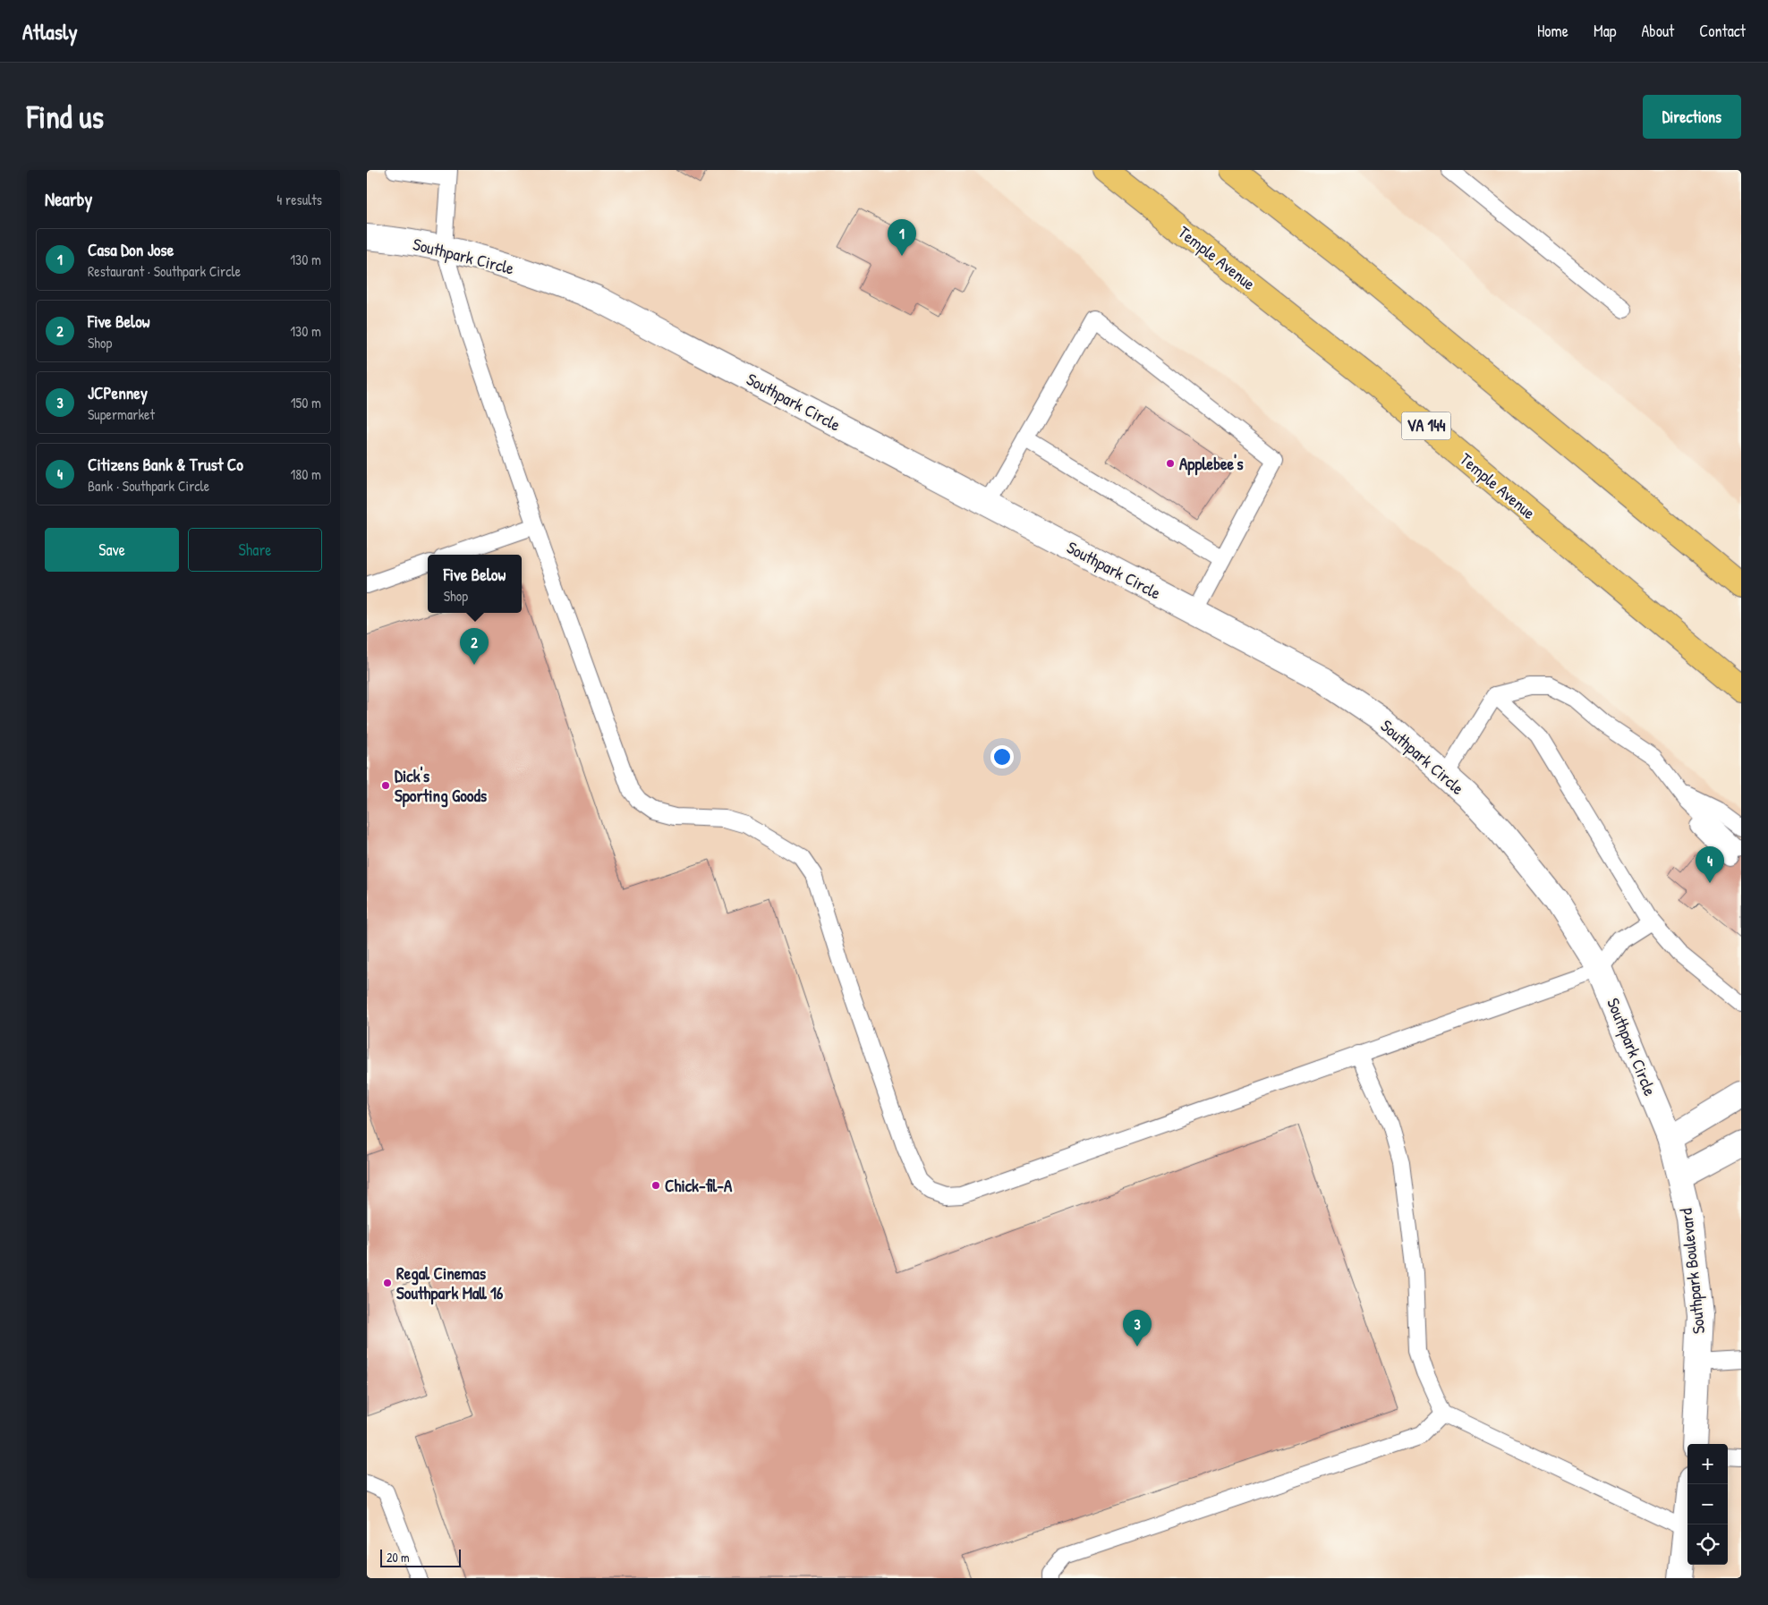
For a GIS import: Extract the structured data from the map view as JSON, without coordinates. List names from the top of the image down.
{
  "streets": {
    "main road": ["Temple Avenue", "VA 144"],
    "street": ["Southpark Circle", "Southpark Boulevard"]
  },
  "crossings": [
    ["Southpark Circle", "Southpark Boulevard"]
  ],
  "places": [
    "Applebee's",
    "Dick's Sporting Goods",
    "Chick-fil-A",
    "Regal Cinemas Southpark Mall 16"
  ],
  "scale_bar": "20 m",
  "page": {
    "header": "Atlasly",
    "nav": [
      "Home",
      "Map",
      "About",
      "Contact"
    ],
    "buttons": [
      "Directions",
      ["Save", "Share"]
    ],
    "title": "Find us",
    "heading": ["Nearby", "4 results"],
    "pins": [
      "1",
      "2",
      "4",
      "3"
    ],
    "list": [
      {
        "mark": "1",
        "name": "Casa Don Jose",
        "note": "Restaurant · Southpark Circle",
        "value": "130 m"
      },
      {
        "mark": "2",
        "name": "Five Below",
        "note": "Shop",
        "value": "130 m"
      },
      {
        "mark": "3",
        "name": "JCPenney",
        "note": "Supermarket",
        "value": "150 m"
      },
      {
        "mark": "4",
        "name": "Citizens Bank & Trust Co",
        "note": "Bank · Southpark Circle",
        "value": "180 m"
      }
    ],
    "popup": ["Five Below", "Shop"],
    "map_buttons": ["+", "−"],
    "scale": "20 m"
  }
}
